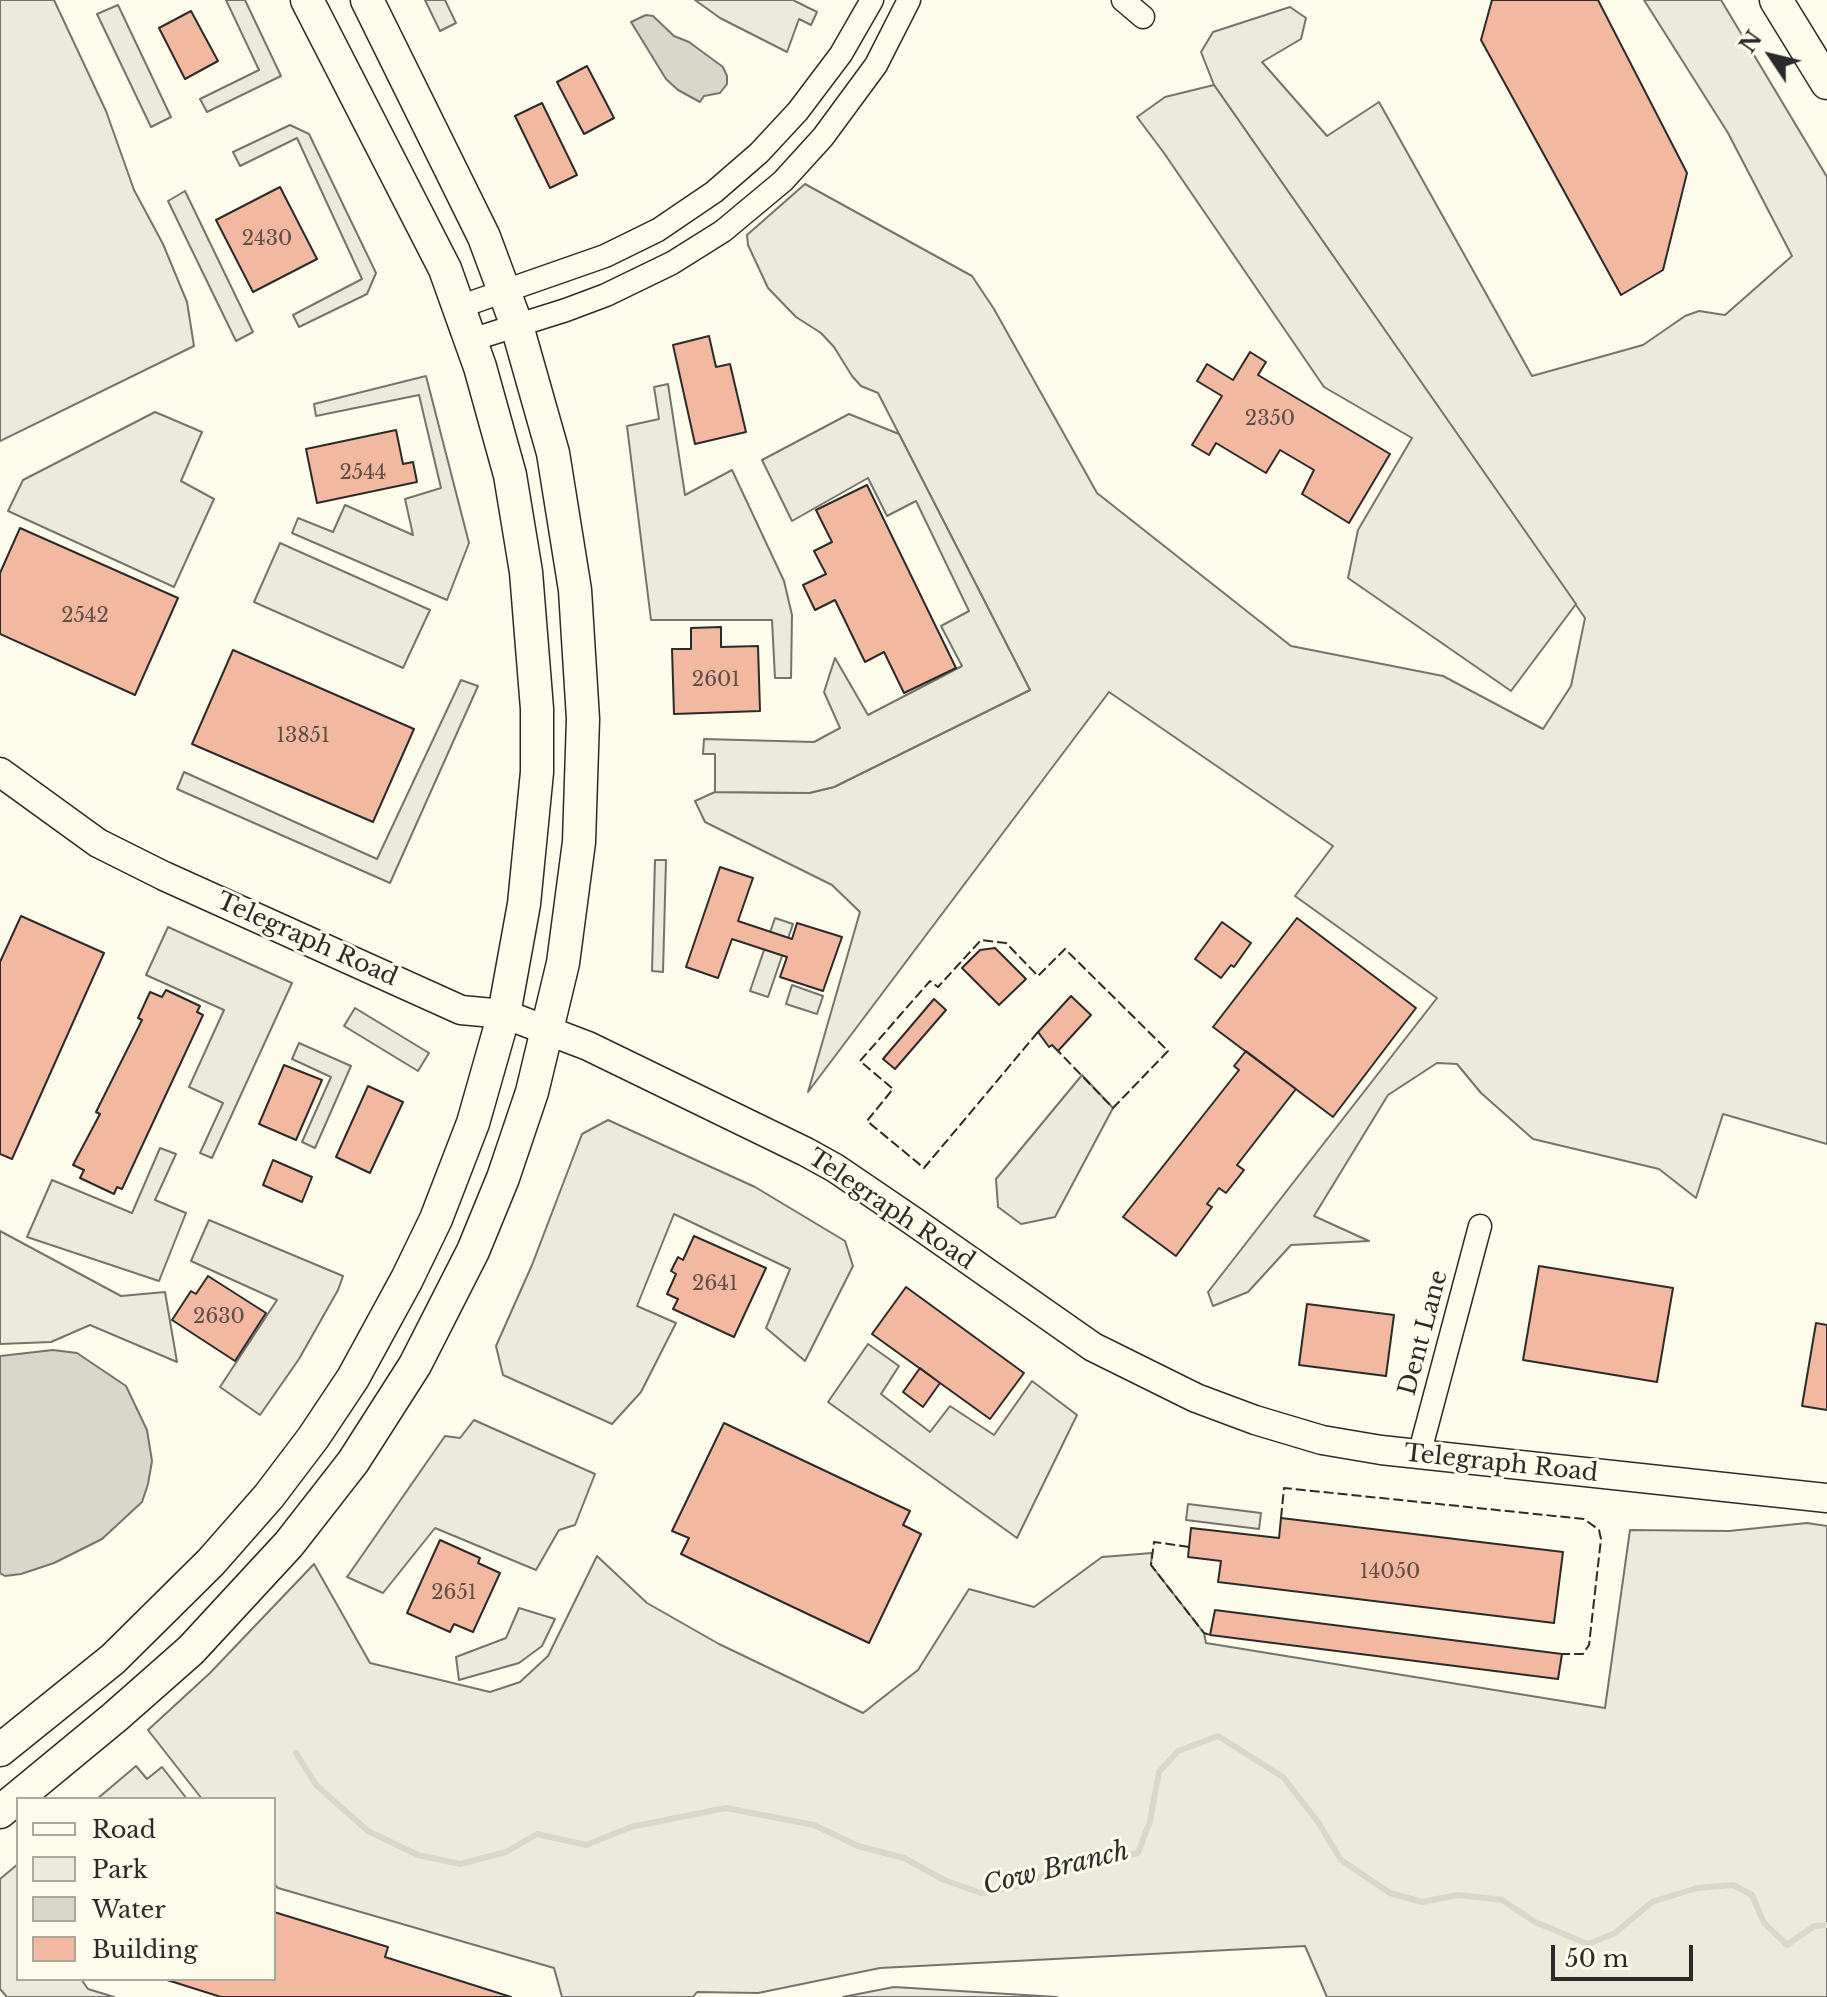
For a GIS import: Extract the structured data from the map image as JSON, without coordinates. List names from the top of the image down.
{
  "streets": {
    "main road": ["Telegraph Road"],
    "street": ["Dent Lane"]
  },
  "crossings": [
    ["Telegraph Road", "Dent Lane"]
  ],
  "water": ["Cow Branch"],
  "house_numbers": [
    "2430",
    "2350",
    "2544",
    "2542",
    "2601",
    "13851",
    "2641",
    "2630",
    "14050",
    "2651"
  ],
  "legend": [
    "Road",
    "Park",
    "Water",
    "Building"
  ],
  "scale_bar": "50 m",
  "north": "top left"
}
